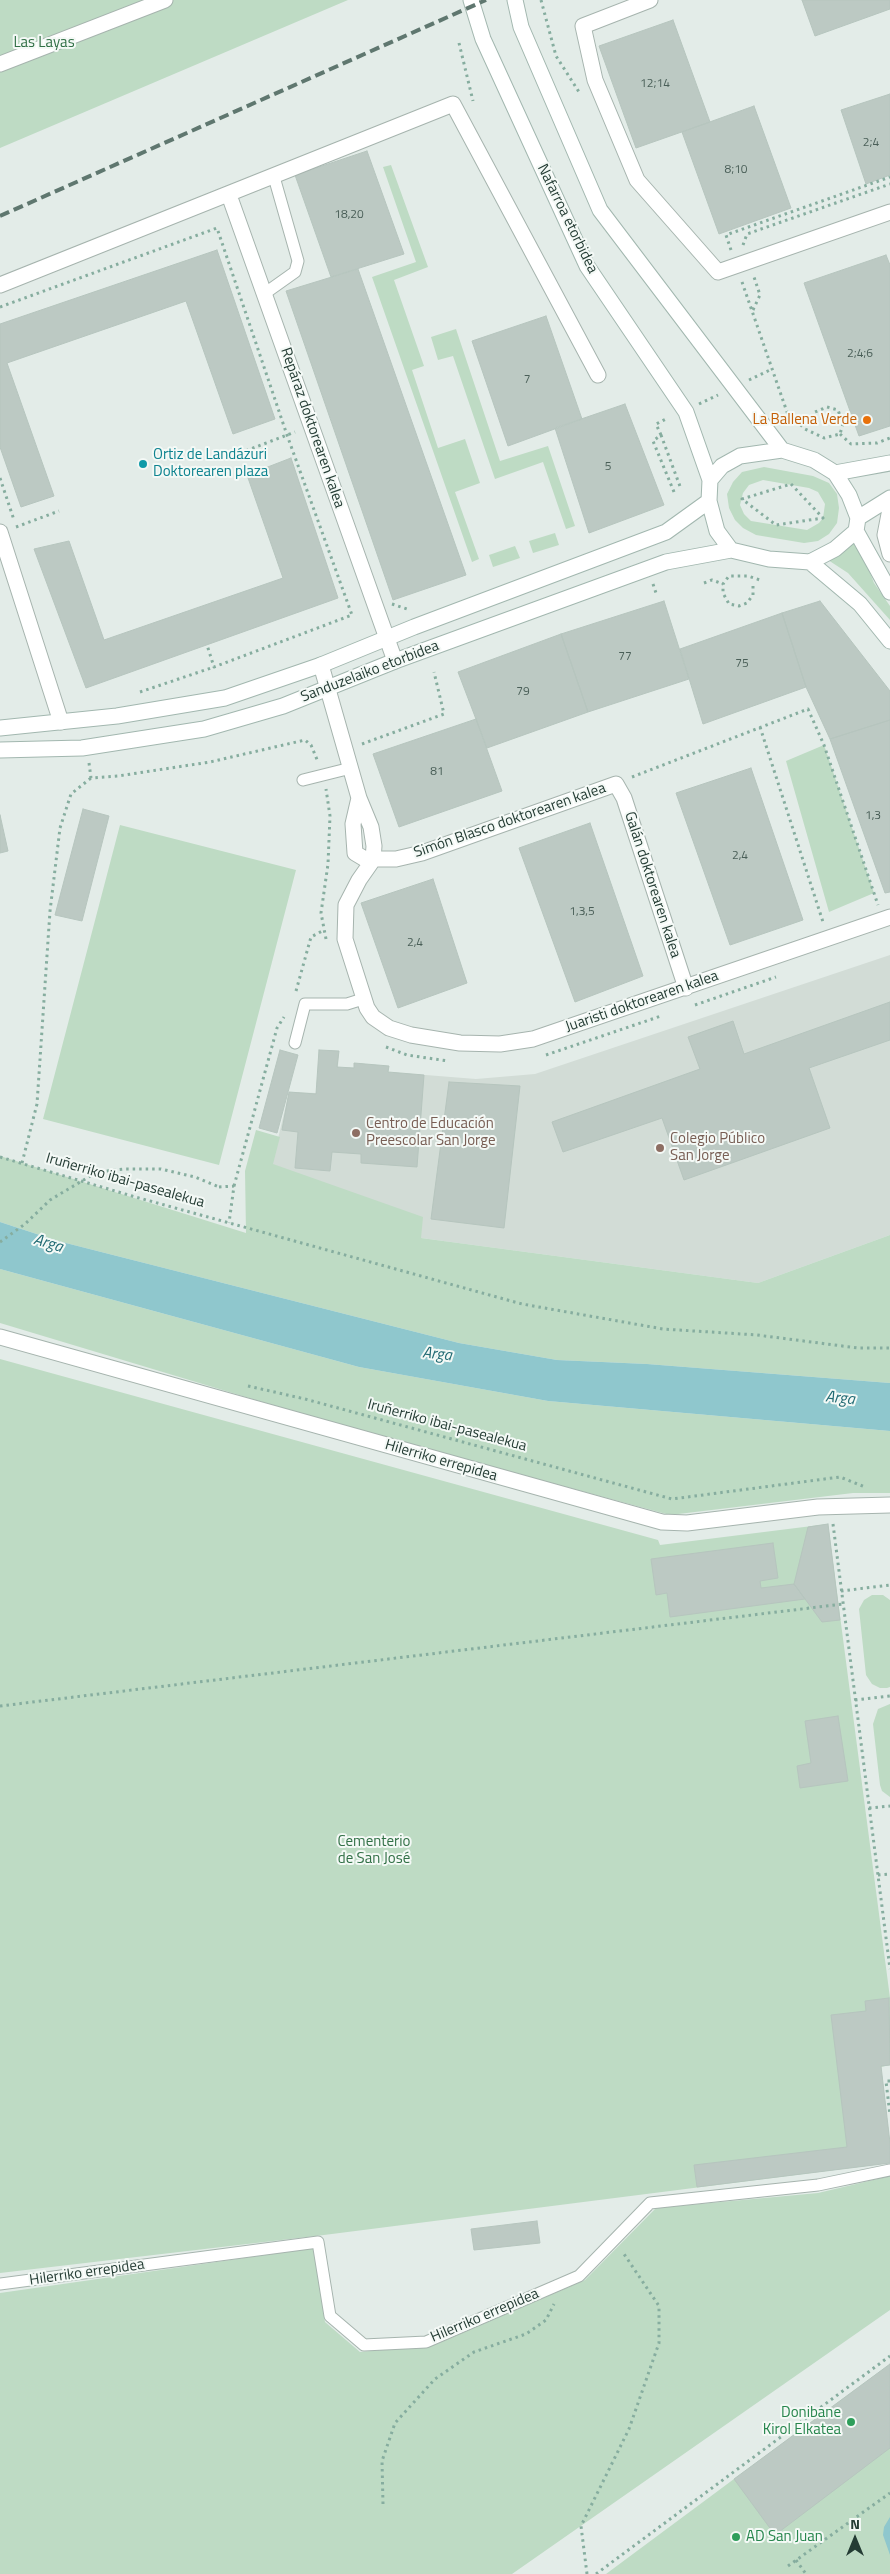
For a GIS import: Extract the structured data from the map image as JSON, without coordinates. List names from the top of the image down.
{
  "streets": {
    "street": [
      "Nafarroa etorbidea",
      "Repáraz doktorearen kalea",
      "Sanduzelaiko etorbidea",
      "Simón Blasco doktorearen kalea",
      "Galán doktorearen kalea",
      "Juaristi doktorearen kalea",
      "Hilerriko errepidea"
    ],
    "path": ["Iruñerriko ibai-pasealekua"]
  },
  "crossings": [
    ["Repáraz doktorearen kalea", "Sanduzelaiko etorbidea"],
    ["Simón Blasco doktorearen kalea", "Galán doktorearen kalea"],
    ["Galán doktorearen kalea", "Juaristi doktorearen kalea"]
  ],
  "water": ["Arga"],
  "parks": ["Las Layas", "Cementerio de San José"],
  "places": [
    "La Ballena Verde",
    "Ortiz de Landázuri Doktorearen plaza",
    "Centro de Educación Preescolar San Jorge",
    "Colegio Público San Jorge",
    "Donibane Kirol Elkatea",
    "AD San Juan"
  ],
  "house_numbers": [
    "12;14",
    "2;4",
    "8;10",
    "18,20",
    "2;4;6",
    "7",
    "5",
    "77",
    "75",
    "79",
    "81",
    "1,3",
    "2,4",
    "1,3,5",
    "2,4"
  ],
  "north": "top"
}
